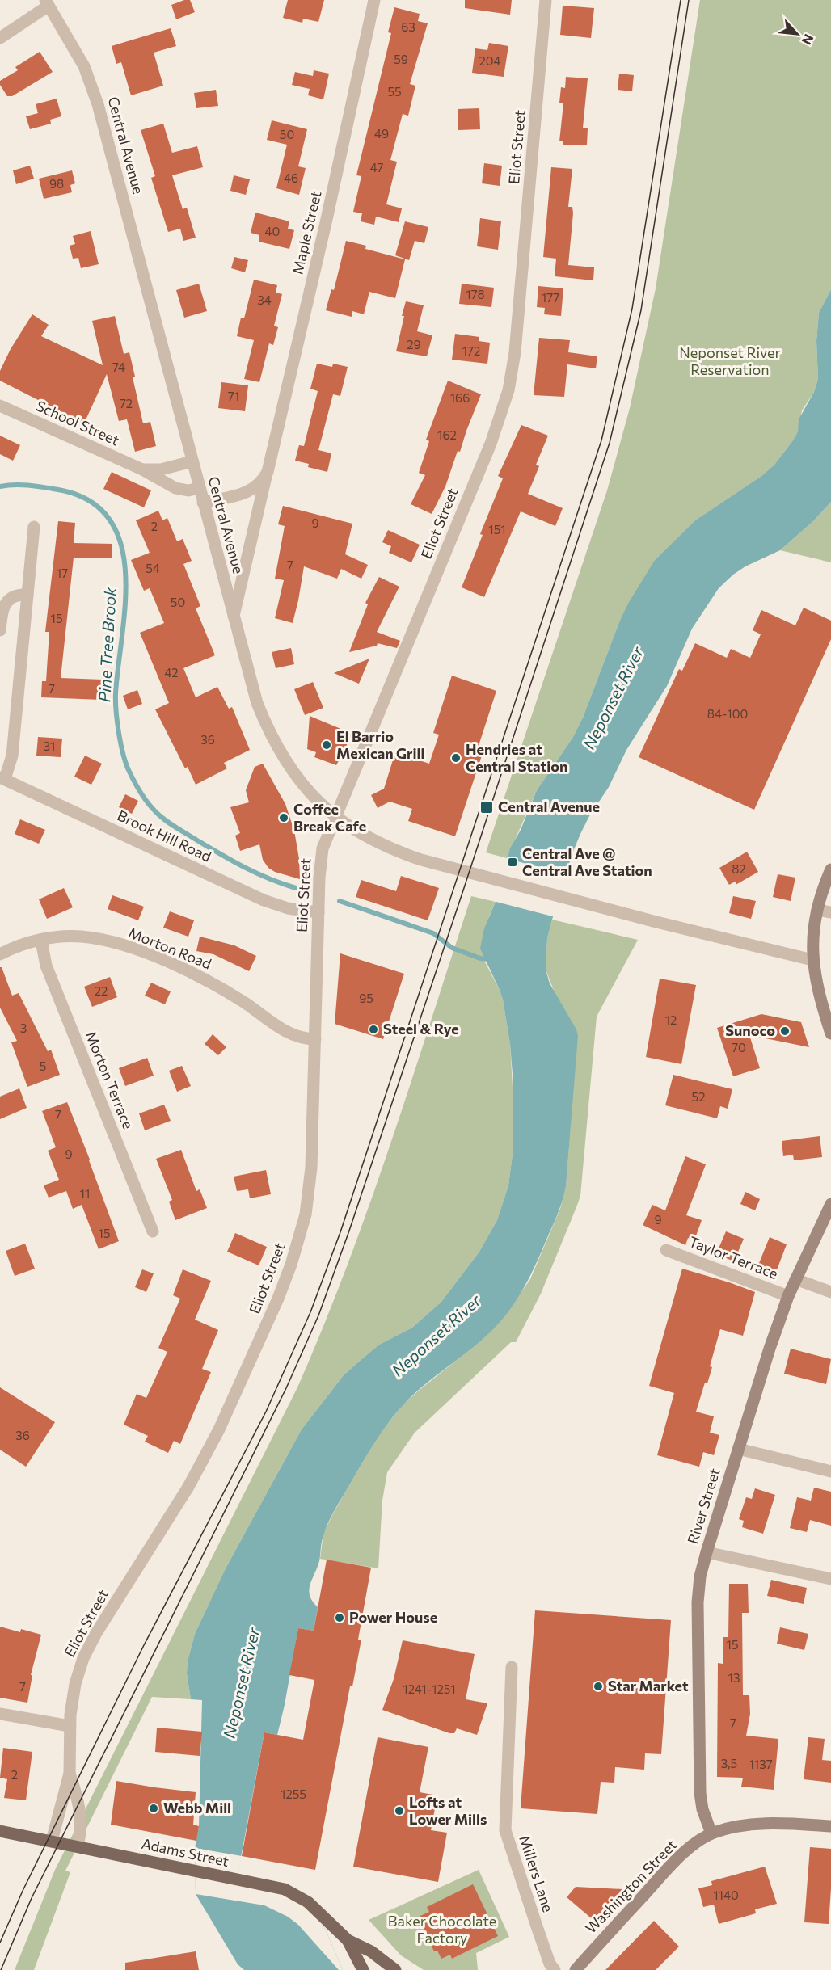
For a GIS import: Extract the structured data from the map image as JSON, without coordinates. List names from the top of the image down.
{
  "streets": {
    "main road": ["River Street", "Adams Street", "Washington Street"],
    "street": [
      "Central Avenue",
      "Eliot Street",
      "Maple Street",
      "School Street",
      "Brook Hill Road",
      "Morton Road",
      "Morton Terrace",
      "Taylor Terrace",
      "Millers Lane"
    ]
  },
  "crossings": [
    ["Central Avenue", "Eliot Street"],
    ["Central Avenue", "Maple Street"],
    ["Central Avenue", "School Street"],
    ["Eliot Street", "Brook Hill Road"],
    ["Eliot Street", "Morton Road"],
    ["Eliot Street", "Adams Street"],
    ["Morton Road", "Morton Terrace"],
    ["Taylor Terrace", "River Street"],
    ["River Street", "Washington Street"]
  ],
  "water": ["Pine Tree Brook", "Neponset River"],
  "parks": ["Neponset River Reservation", "Baker Chocolate Factory"],
  "places": {
    "other": [
      "El Barrio Mexican Grill",
      "Hendries at Central Station",
      "Coffee Break Cafe",
      "Steel & Rye",
      "Sunoco",
      "Power House",
      "Star Market",
      "Webb Mill",
      "Lofts at Lower Mills"
    ],
    "transit": ["Central Avenue", "Central Ave @ Central Ave Station"]
  },
  "house_numbers": [
    "63",
    "59",
    "204",
    "55",
    "49",
    "50",
    "47",
    "46",
    "98",
    "40",
    "178",
    "177",
    "34",
    "29",
    "172",
    "74",
    "71",
    "166",
    "72",
    "162",
    "9",
    "2",
    "151",
    "7",
    "54",
    "17",
    "50",
    "15",
    "42",
    "7",
    "84-100",
    "36",
    "31",
    "82",
    "22",
    "95",
    "12",
    "3",
    "70",
    "5",
    "52",
    "7",
    "9",
    "11",
    "9",
    "15",
    "36",
    "15",
    "13",
    "7",
    "1241-1251",
    "7",
    "3,5",
    "1137",
    "2",
    "1255",
    "1140"
  ],
  "north": "bottom right"
}
